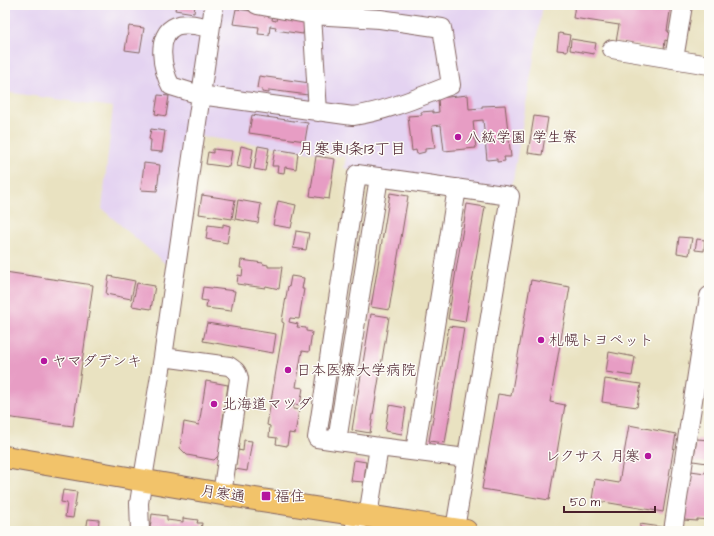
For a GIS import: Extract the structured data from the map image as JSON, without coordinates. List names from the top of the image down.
{
  "streets": {
    "highway": ["月寒通"]
  },
  "districts": ["月寒東1条13丁目"],
  "places": {
    "other": [
      "八紘学園 学生寮",
      "札幌トヨペット",
      "ヤマダデンキ",
      "日本医療大学病院",
      "北海道マツダ",
      "レクサス 月寒"
    ],
    "transit": ["福住"]
  },
  "scale_bar": "50 m"
}
